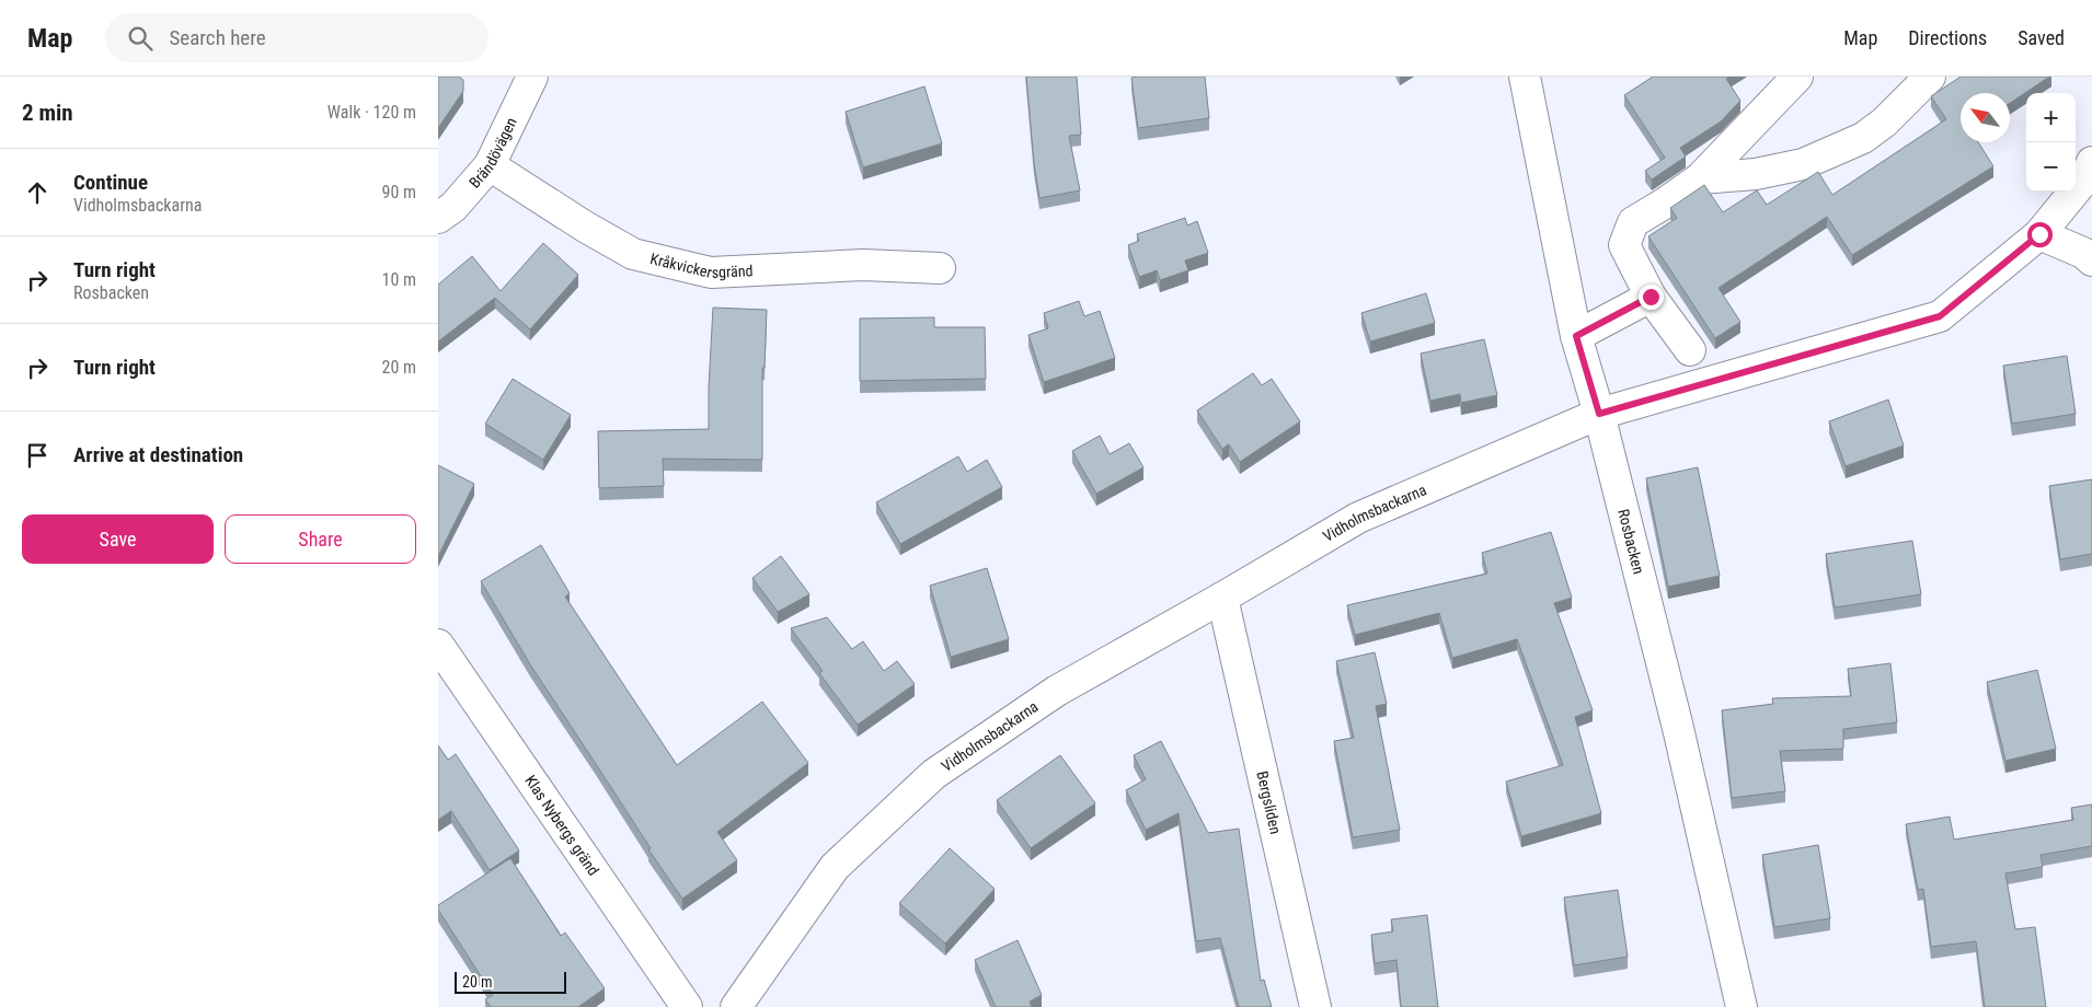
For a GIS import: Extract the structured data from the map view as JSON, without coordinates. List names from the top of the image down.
{
  "streets": {
    "street": [
      "Brändövägen",
      "Kråkvickersgränd",
      "Vidholmsbackarna",
      "Rosbacken",
      "Bergsliden",
      "Klas Nybergs gränd"
    ]
  },
  "crossings": [
    ["Brändövägen", "Kråkvickersgränd"],
    ["Vidholmsbackarna", "Rosbacken"],
    ["Vidholmsbackarna", "Bergsliden"]
  ],
  "scale_bar": "20 m",
  "north": "top left",
  "page": {
    "header": "Map",
    "search": "Search here",
    "nav": ["Map", "Directions", "Saved"],
    "heading": ["2 min", "Walk · 120 m"],
    "map_buttons": ["+", "−"],
    "list": [
      ["Continue", "Vidholmsbackarna", "90 m"],
      ["Turn right", "Rosbacken", "10 m"],
      ["Turn right", "20 m"],
      "Arrive at destination"
    ],
    "buttons": ["Save", "Share"],
    "scale": "20 m"
  }
}
